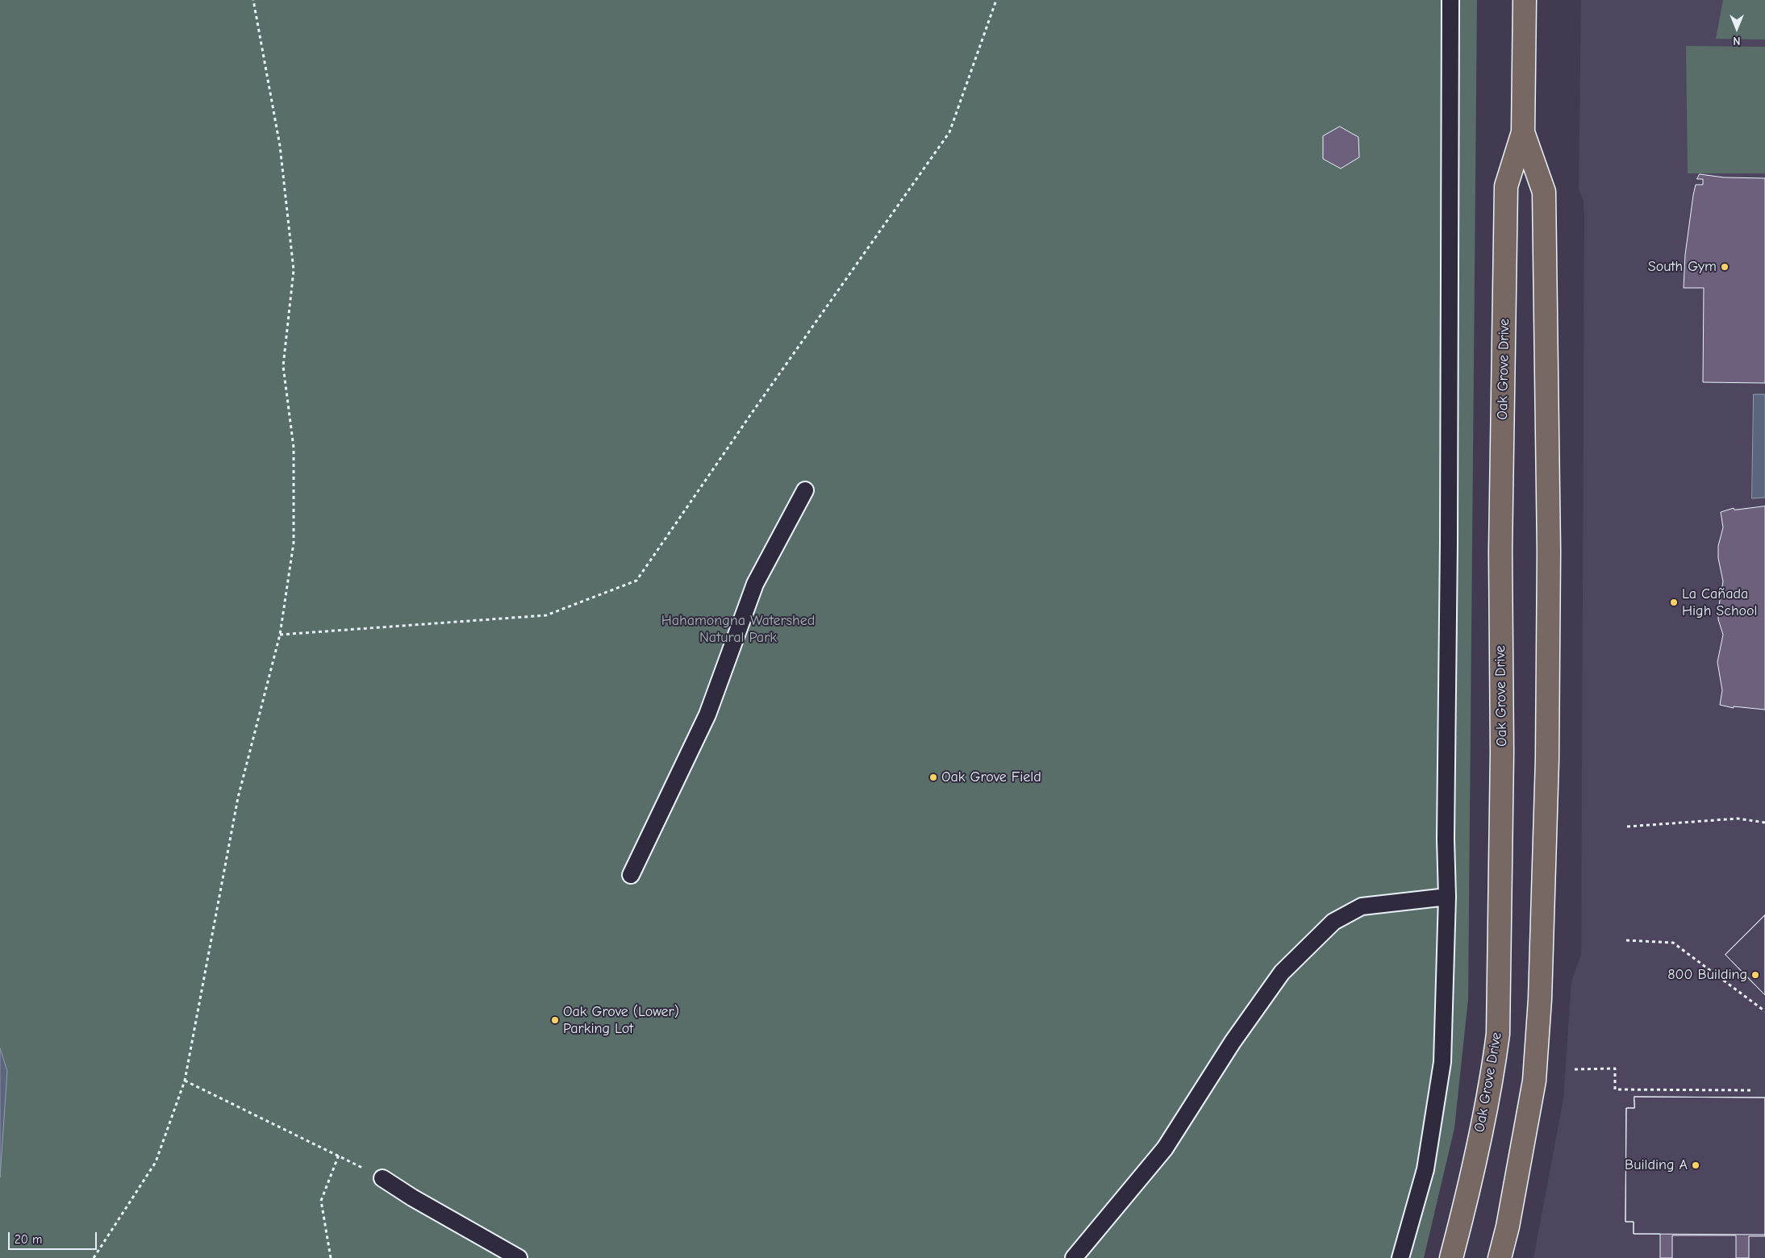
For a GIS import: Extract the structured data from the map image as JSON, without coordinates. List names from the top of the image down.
{
  "streets": {
    "main road": ["Oak Grove Drive"]
  },
  "parks": ["Hahamongna Watershed Natural Park"],
  "places": [
    "South Gym",
    "La Cañada High School",
    "Oak Grove Field",
    "800 Building",
    "Oak Grove (Lower) Parking Lot",
    "Building A"
  ],
  "scale_bar": "20 m",
  "north": "bottom"
}
